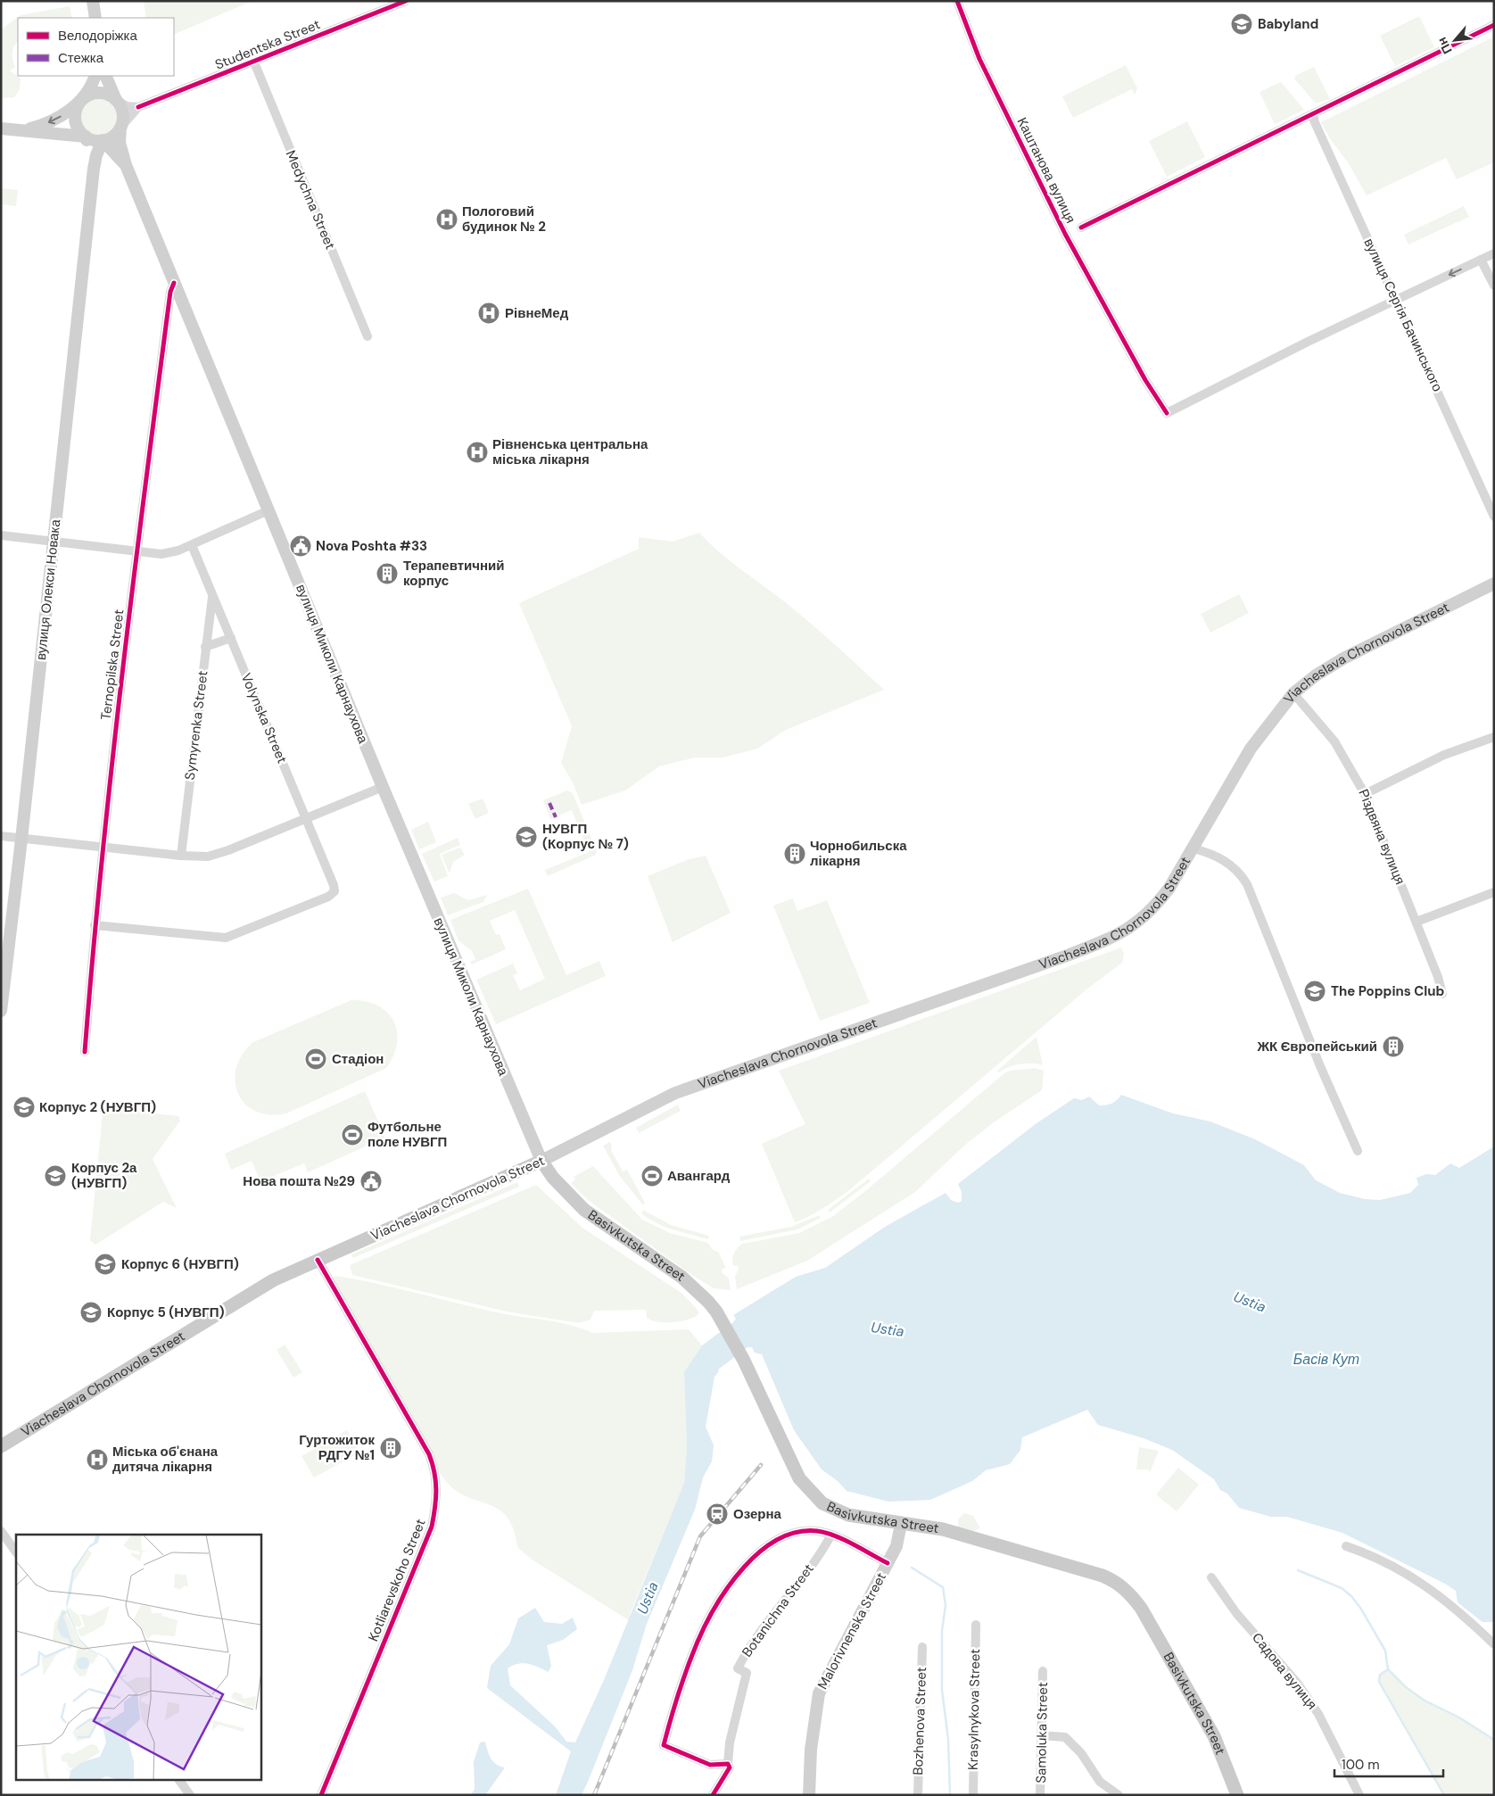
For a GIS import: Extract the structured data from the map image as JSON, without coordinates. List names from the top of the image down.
{
  "streets": {
    "main road": [
      "вулиця Олекси Новака",
      "Viacheslava Chornovola Street",
      "вулиця Миколи Карнаухова",
      "Basivkutska Street",
      "Malorivnenska Street"
    ],
    "street": [
      "Studentska Street",
      "Каштанова вулиця",
      "Medychna Street",
      "вулиця Сергія Бачинського",
      "Ternopilska Street",
      "Volynska Street",
      "Symyrenka Street",
      "Різдвяна вулиця",
      "Kotliarevskoho Street",
      "Botanichna Street",
      "Садова вулиця",
      "Krasylnykova Street",
      "Bozhenova Street",
      "Samoluka Street"
    ]
  },
  "crossings": [
    ["Studentska Street", "Medychna Street"],
    ["Каштанова вулиця", "вулиця Сергія Бачинського"],
    ["вулиця Олекси Новака", "вулиця Миколи Карнаухова"],
    ["Viacheslava Chornovola Street", "вулиця Миколи Карнаухова"],
    ["Viacheslava Chornovola Street", "Різдвяна вулиця"],
    ["Viacheslava Chornovola Street", "Basivkutska Street"],
    ["Viacheslava Chornovola Street", "Kotliarevskoho Street"],
    ["вулиця Миколи Карнаухова", "Ternopilska Street"],
    ["вулиця Миколи Карнаухова", "Basivkutska Street"],
    ["Ternopilska Street", "Volynska Street"],
    ["Volynska Street", "Symyrenka Street"],
    ["Basivkutska Street", "Malorivnenska Street"]
  ],
  "water": ["Ustia", "Басів Кут"],
  "places": {
    "school or university": [
      "Babyland",
      "НУВГП (Корпус № 7)",
      "The Poppins Club",
      "Корпус 2 (НУВГП)",
      "Корпус 2а (НУВГП)",
      "Корпус 6 (НУВГП)",
      "Корпус 5 (НУВГП)"
    ],
    "hospital": [
      "Пологовий будинок № 2",
      "РівнеМед",
      "Рівненська центральна міська лікарня",
      "Міська об'єнана дитяча лікарня"
    ],
    "public building": ["Nova Poshta #33", "Нова пошта №29"],
    "building": [
      "Терапевтичний корпус",
      "Чорнобильска лікарня",
      "ЖК Європейський",
      "Гуртожиток РДГУ №1"
    ],
    "sports": ["Стадіон", "Футбольне поле НУВГП", "Авангард"],
    "station": ["Озерна"]
  },
  "legend": ["Велодоріжка", "Стежка"],
  "scale_bar": "100 m",
  "north": "bottom left"
}
